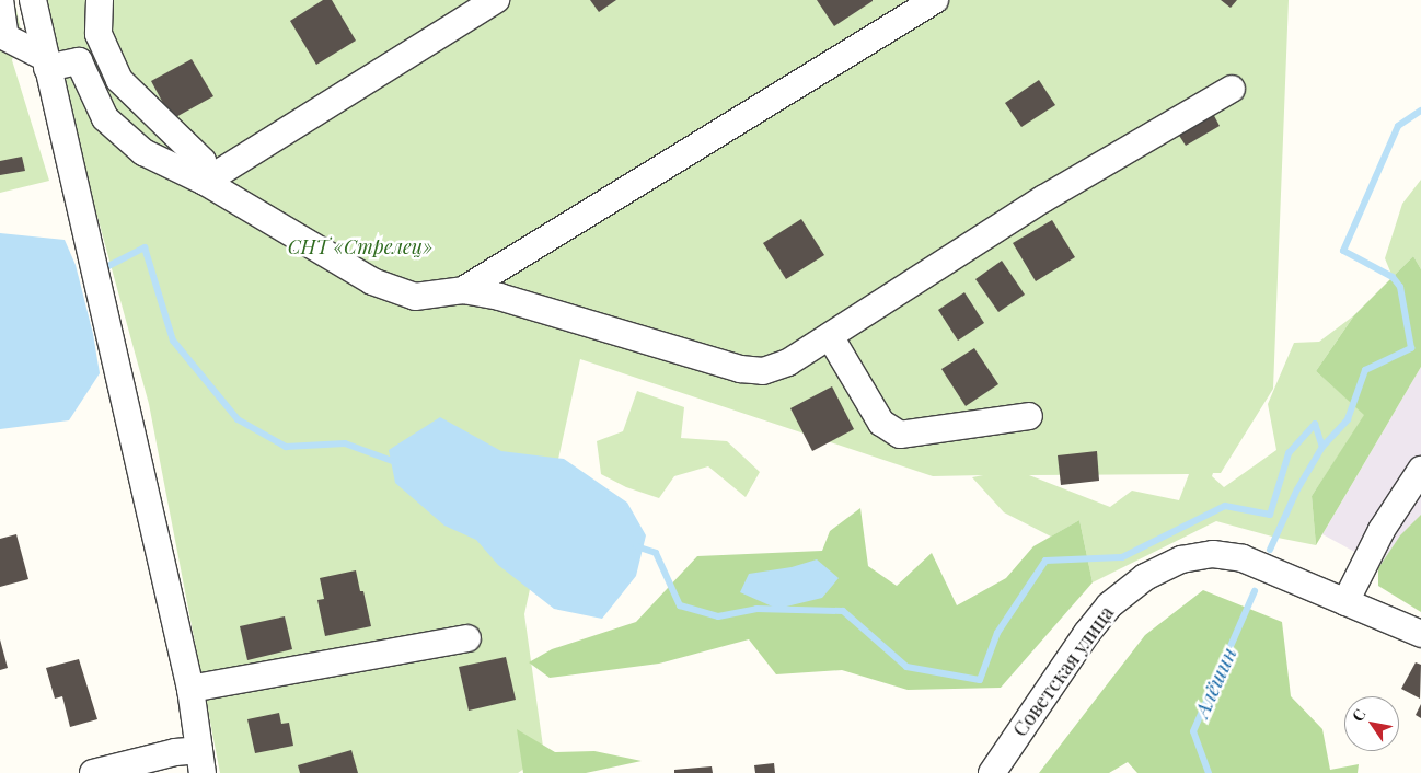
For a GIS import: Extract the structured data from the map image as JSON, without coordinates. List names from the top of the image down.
{
  "streets": {
    "street": ["Советская улица"]
  },
  "water": ["Алёшин"],
  "parks": ["СНТ «Стрелец»"],
  "north": "top left"
}
